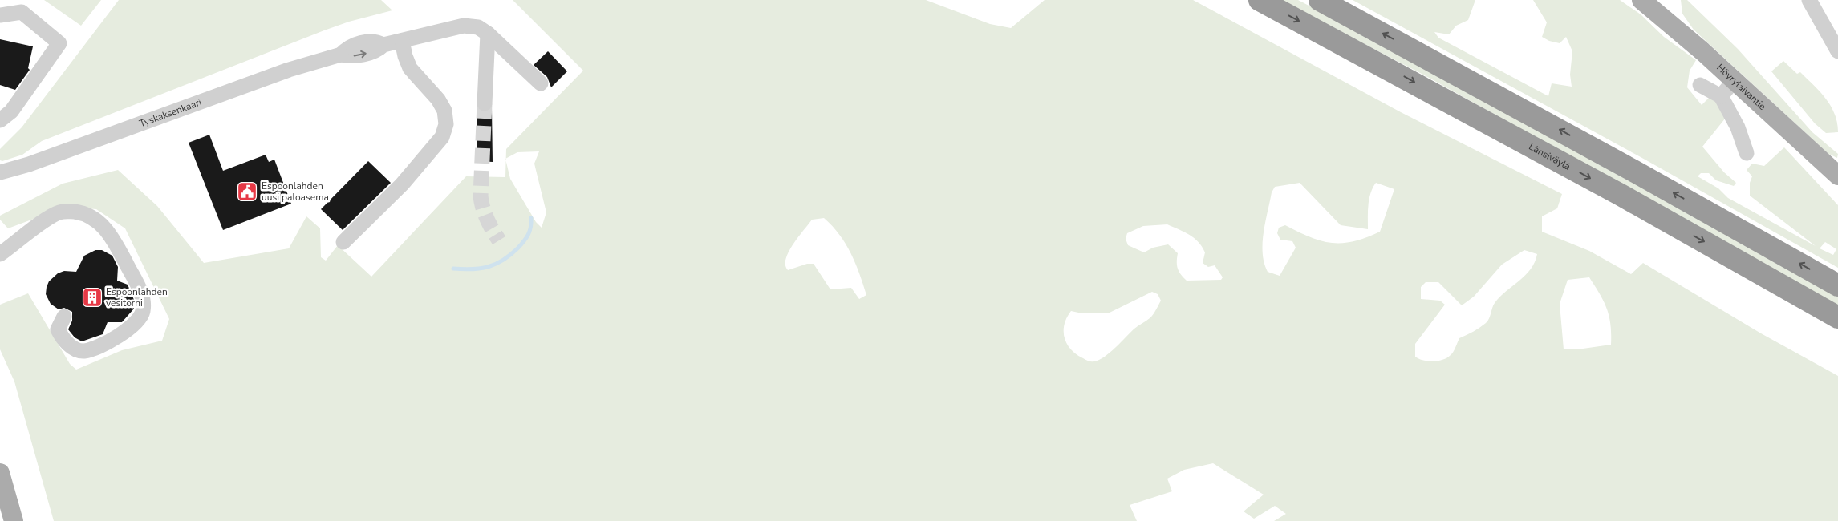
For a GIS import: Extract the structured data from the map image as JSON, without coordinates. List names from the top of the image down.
{
  "streets": {
    "highway": ["Länsiväylä"],
    "main road": ["Höyrylaivantie"],
    "street": ["Tyskaksenkaari"]
  },
  "places": {
    "public building": ["Espoonlahden uusi paloasema"],
    "building": ["Espoonlahden vesitorni"]
  }
}
